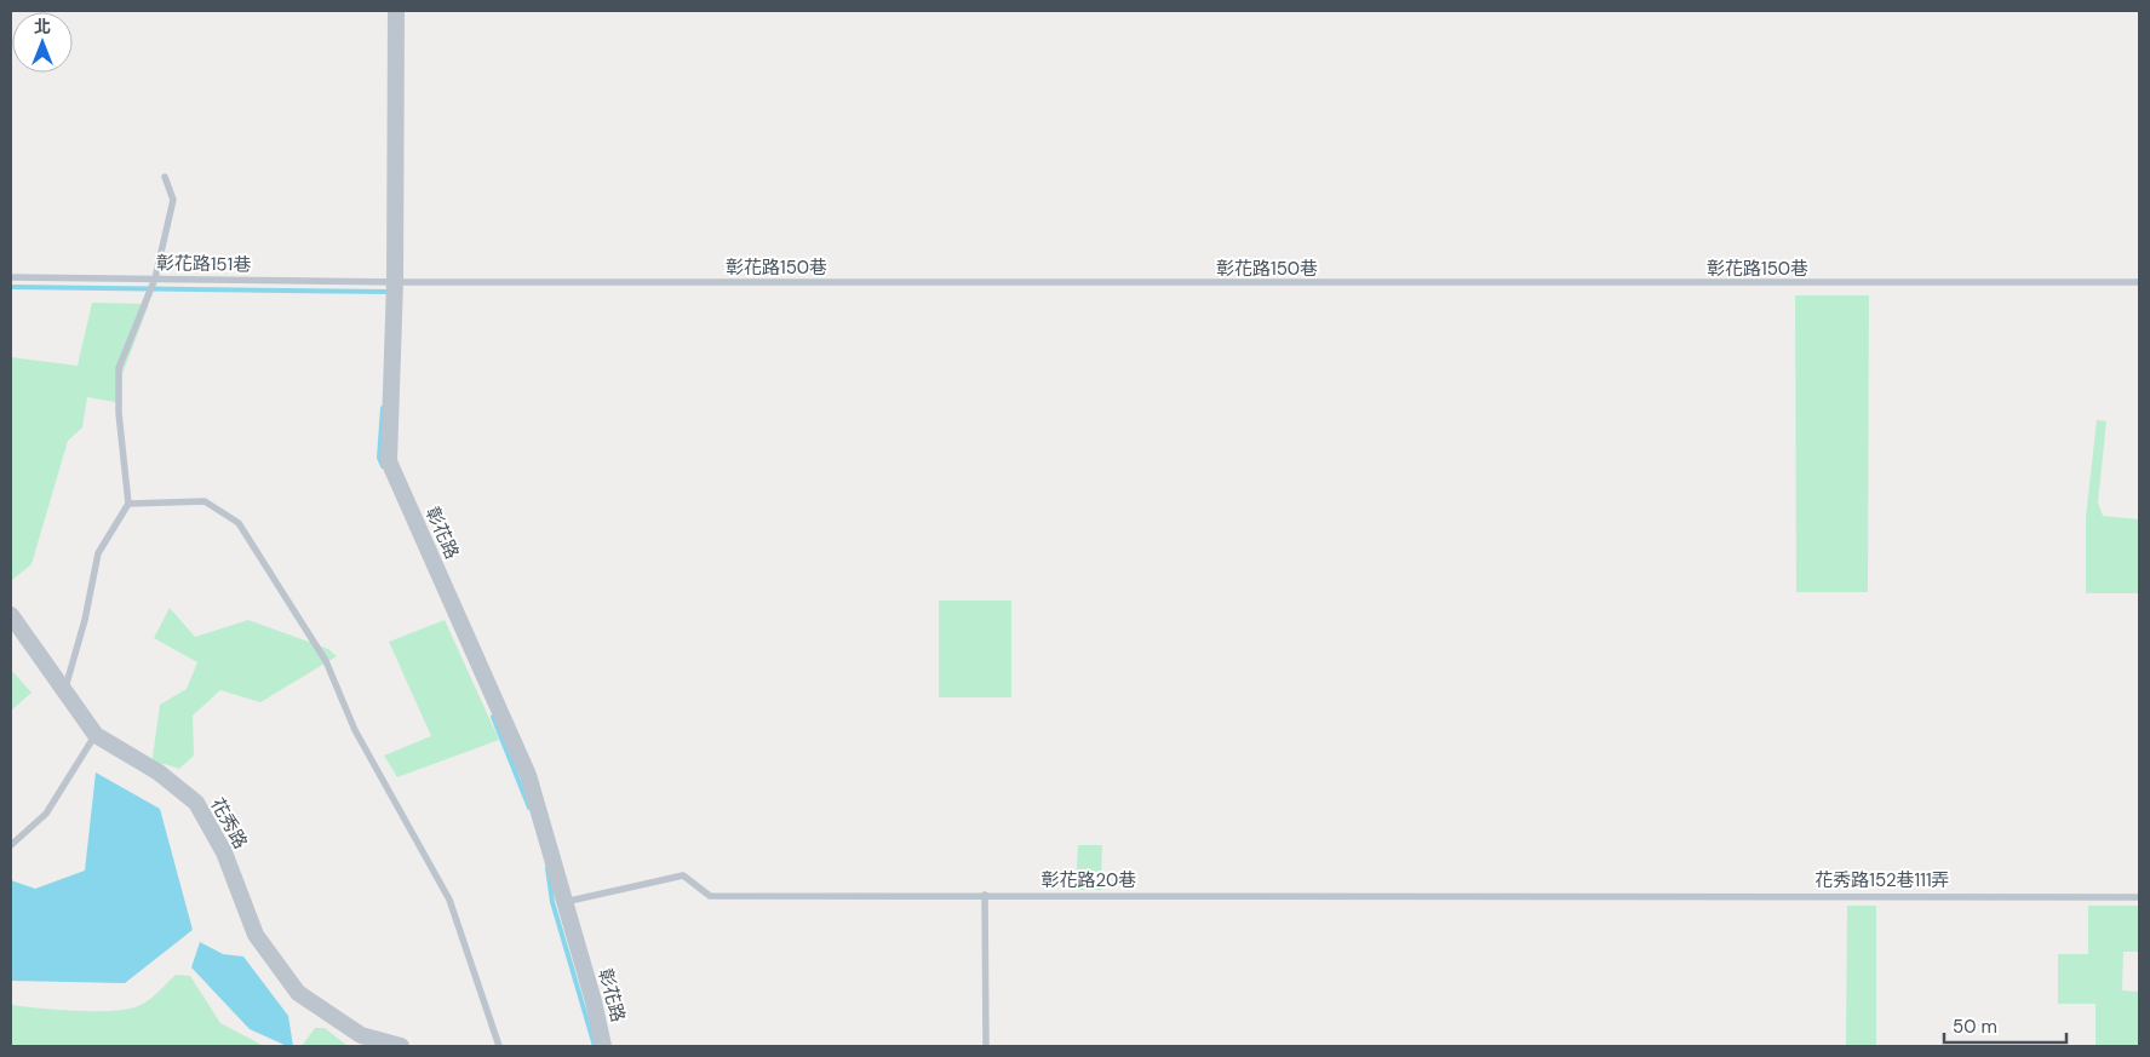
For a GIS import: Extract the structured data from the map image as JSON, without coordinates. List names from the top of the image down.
{
  "streets": {
    "street": ["彰花路", "花秀路"],
    "lane": [
      "彰花路151巷",
      "彰花路150巷",
      "彰花路20巷",
      "花秀路152巷111弄"
    ]
  },
  "crossings": [
    ["彰花路151巷", "彰花路150巷"],
    ["彰花路151巷", "彰花路"],
    ["彰花路150巷", "彰花路"],
    ["彰花路", "彰花路20巷"],
    ["彰花路20巷", "花秀路152巷111弄"]
  ],
  "scale_bar": "50 m",
  "north": "top"
}
